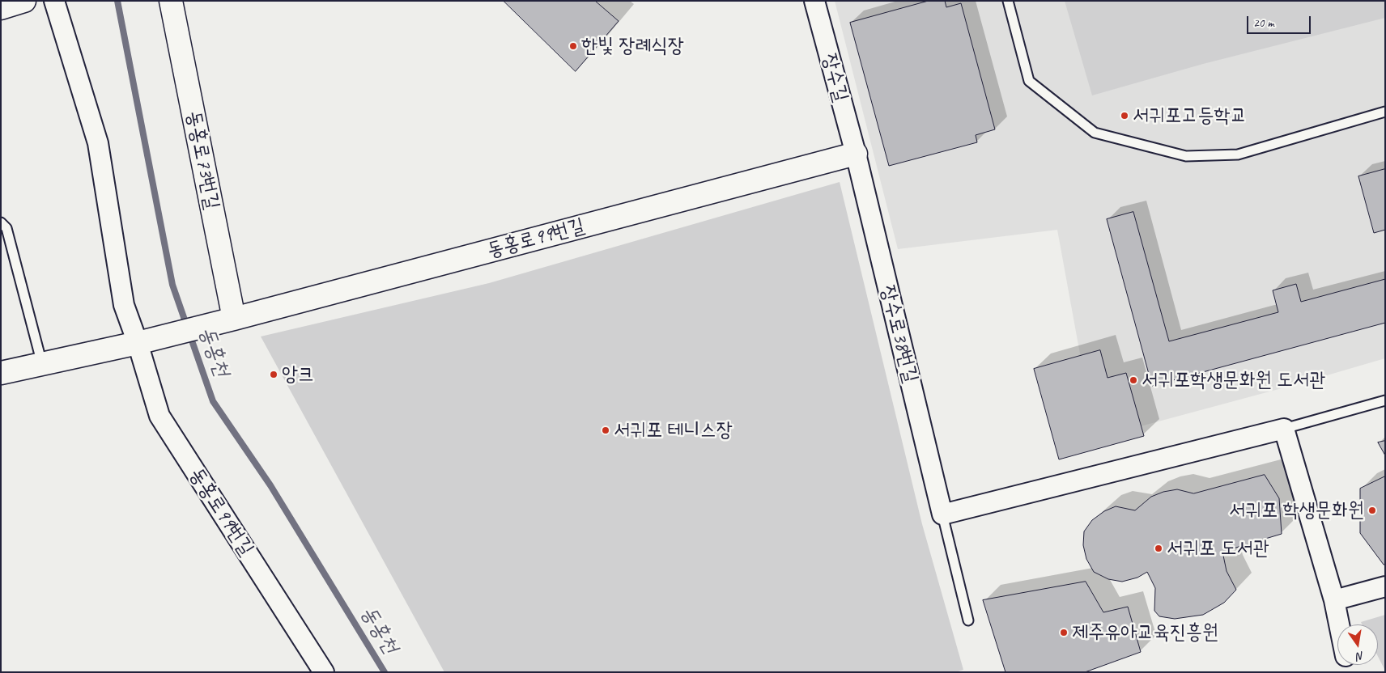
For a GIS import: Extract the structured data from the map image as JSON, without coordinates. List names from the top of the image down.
{
  "streets": {
    "street": [
      "장수길",
      "동홍로73번길",
      "동홍로99번길",
      "장수로38번길"
    ]
  },
  "crossings": [
    ["장수길", "동홍로99번길"],
    ["장수길", "장수로38번길"],
    ["동홍로73번길", "동홍로99번길"],
    ["동홍로99번길", "장수로38번길"]
  ],
  "water": ["동홍천"],
  "places": [
    "한빛 장례식장",
    "서귀포고등학교",
    "앙크",
    "서귀포학생문화원 도서관",
    "서귀포 테니스장",
    "서귀포 학생문화원",
    "서귀포 도서관",
    "제주유아교육진흥원"
  ],
  "scale_bar": "20 m",
  "north": "bottom"
}
